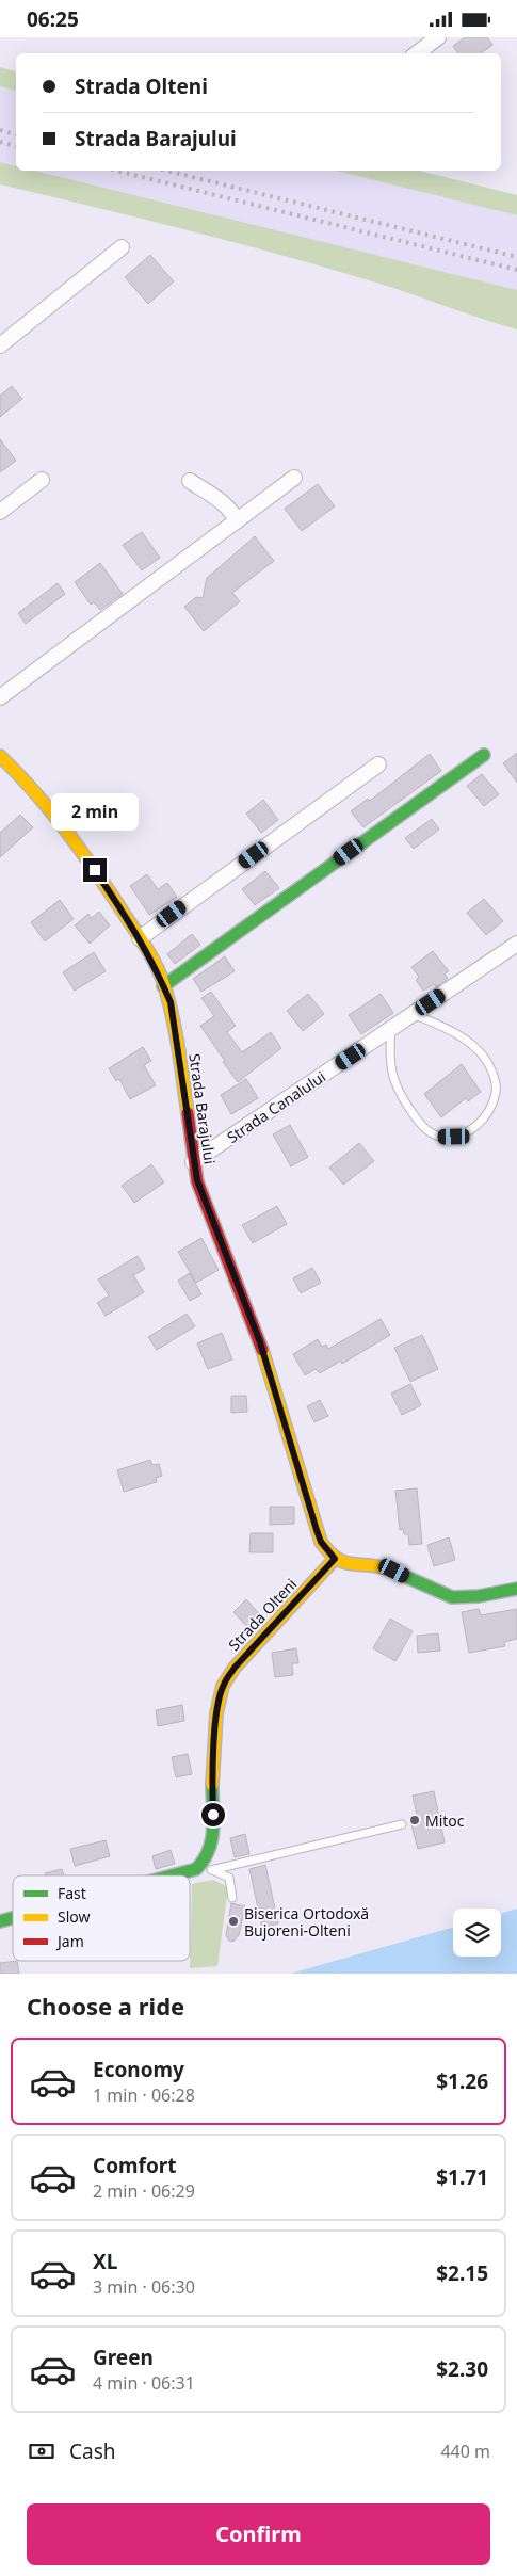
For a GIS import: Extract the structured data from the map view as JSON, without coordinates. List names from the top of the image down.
{
  "streets": {
    "street": ["Strada Canalului", "Strada Barajului", "Strada Olteni"]
  },
  "crossings": [
    ["Strada Canalului", "Strada Barajului"],
    ["Strada Barajului", "Strada Olteni"]
  ],
  "places": ["Mitoc", "Biserica Ortodoxă Bujoreni-Olteni"],
  "legend": ["Fast", "Slow", "Jam"],
  "page": {
    "status": "06:25",
    "banner": ["Strada Olteni", "Strada Barajului"],
    "bubble": "2 min",
    "heading": "Choose a ride",
    "list": [
      {
        "name": "Economy",
        "note": "1 min · 06:28",
        "value": "$1.26"
      },
      {
        "name": "Comfort",
        "note": "2 min · 06:29",
        "value": "$1.71"
      },
      {
        "name": "XL",
        "note": "3 min · 06:30",
        "value": "$2.15"
      },
      {
        "name": "Green",
        "note": "4 min · 06:31",
        "value": "$2.30"
      }
    ],
    "pay": ["Cash", "440 m"],
    "buttons": "Confirm"
  }
}
